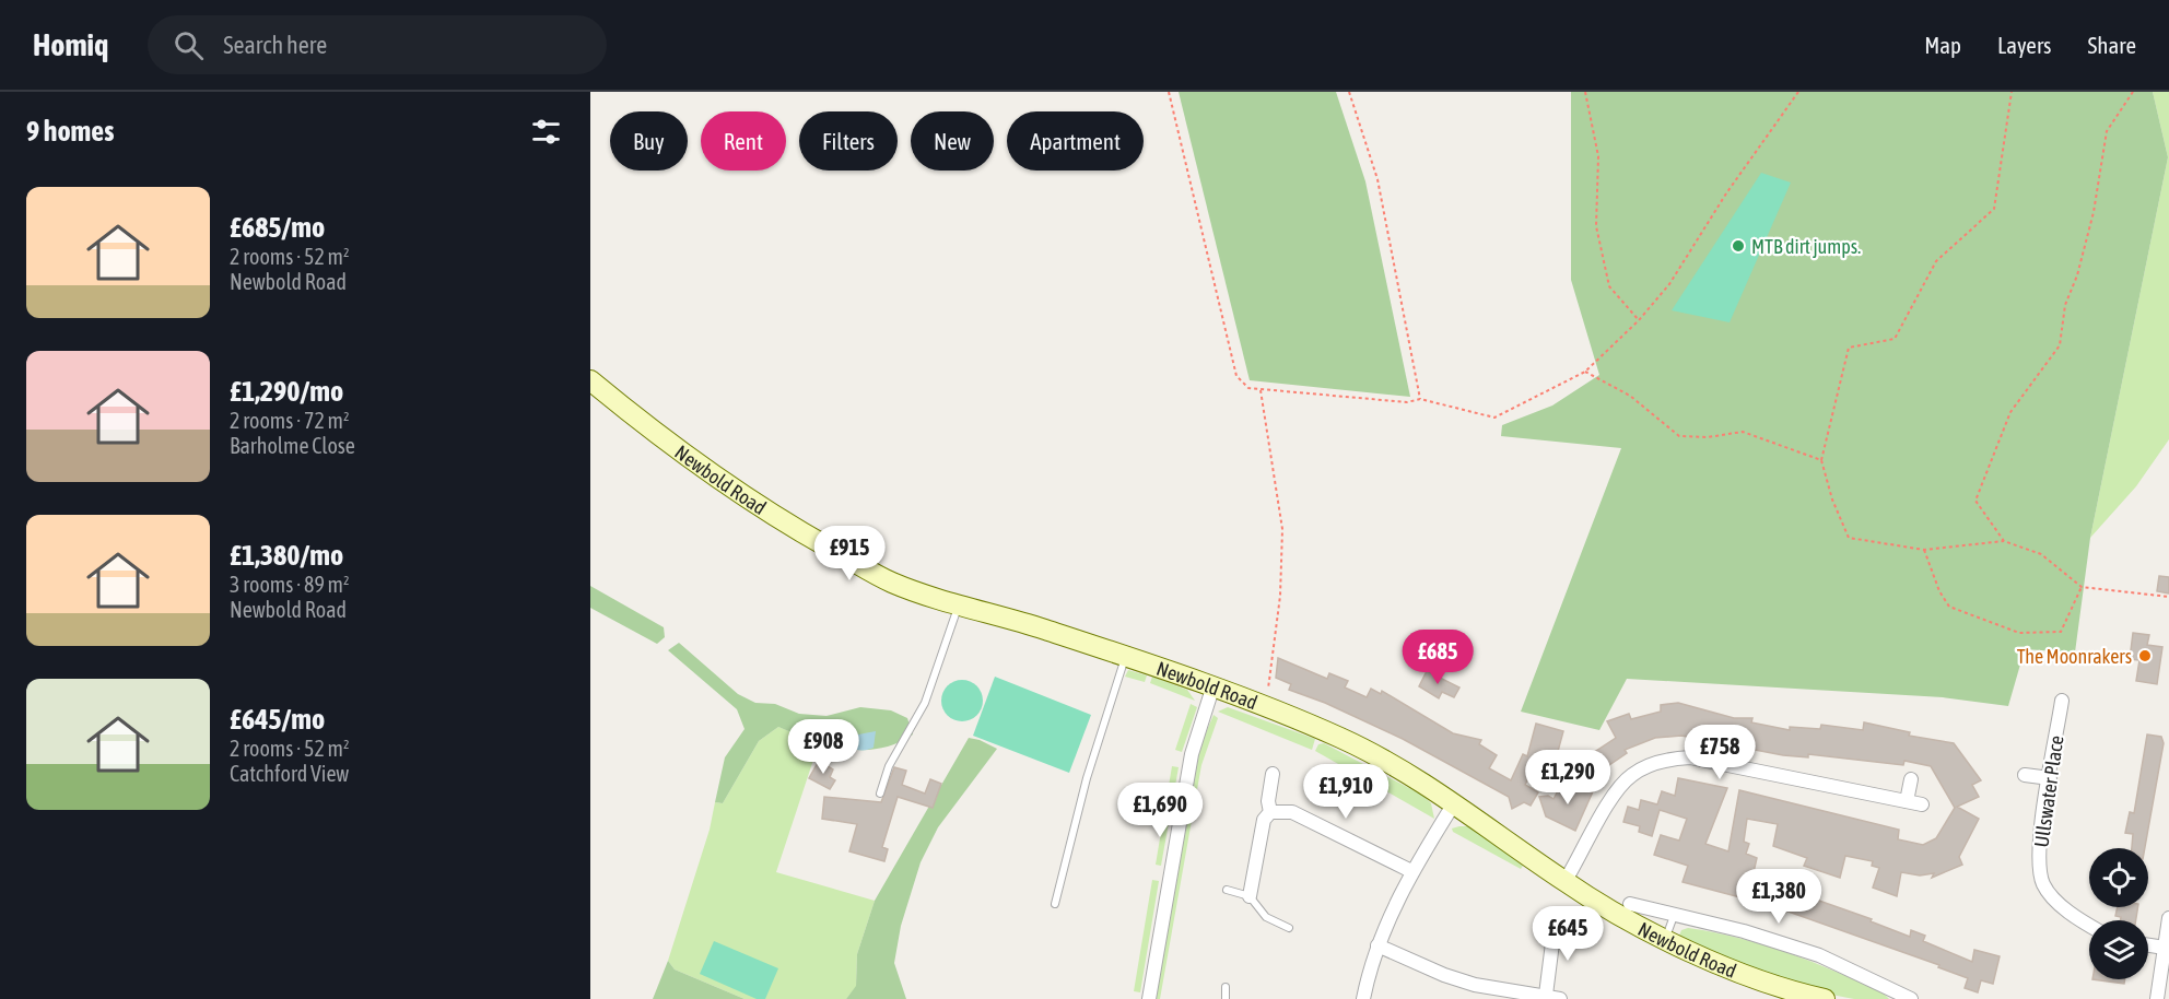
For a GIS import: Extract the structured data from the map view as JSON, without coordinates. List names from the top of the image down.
{
  "streets": {
    "main road": ["Newbold Road"],
    "street": ["Ullswater Place"]
  },
  "places": ["MTB dirt jumps.", "The Moonrakers"],
  "page": {
    "header": "Homiq",
    "search": "Search here",
    "nav": ["Map", "Layers", "Share"],
    "heading": "9 homes",
    "chip": [
      "Buy",
      "Rent",
      "Filters",
      "New",
      "Apartment"
    ],
    "list": [
      {
        "name": "£685/mo",
        "note": "2 rooms · 52 m² · Newbold Road"
      },
      {
        "name": "£1,290/mo",
        "note": "2 rooms · 72 m² · Barholme Close"
      },
      {
        "name": "£1,380/mo",
        "note": "3 rooms · 89 m² · Newbold Road"
      },
      {
        "name": "£645/mo",
        "note": "2 rooms · 52 m² · Catchford View"
      }
    ],
    "price": [
      "£915",
      "£685",
      "£908",
      "£758",
      "£1,290",
      "£1,910",
      "£1,690",
      "£1,380",
      "£645"
    ]
  }
}
